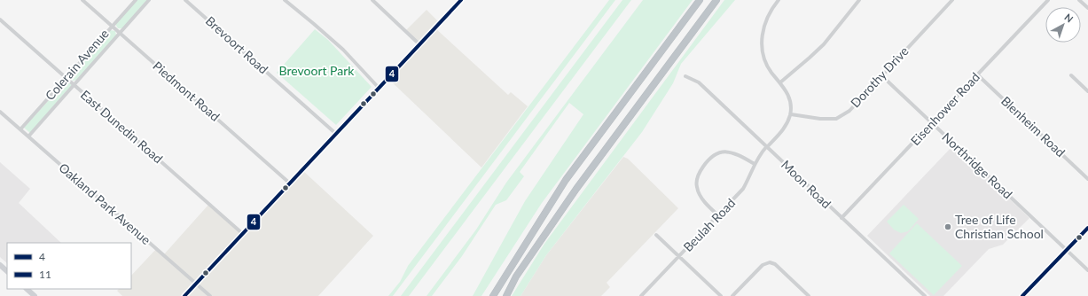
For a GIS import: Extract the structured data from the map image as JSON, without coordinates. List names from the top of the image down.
{
  "streets": {
    "street": [
      "Brevoort Road",
      "Colerain Avenue",
      "Dorothy Drive",
      "Piedmont Road",
      "Eisenhower Road",
      "East Dunedin Road",
      "Blenheim Road",
      "Northridge Road",
      "Moon Road",
      "Oakland Park Avenue",
      "Beulah Road"
    ]
  },
  "crossings": [
    ["Colerain Avenue", "Piedmont Road"],
    ["Colerain Avenue", "East Dunedin Road"],
    ["Colerain Avenue", "Oakland Park Avenue"],
    ["Dorothy Drive", "Northridge Road"],
    ["Dorothy Drive", "Beulah Road"],
    ["Eisenhower Road", "Blenheim Road"],
    ["Eisenhower Road", "Northridge Road"],
    ["Eisenhower Road", "Moon Road"],
    ["Moon Road", "Beulah Road"]
  ],
  "parks": ["Brevoort Park"],
  "places": ["Tree of Life Christian School"],
  "lines": ["transit line 4", "transit line 11"],
  "legend": ["4", "11"],
  "north": "top right"
}
